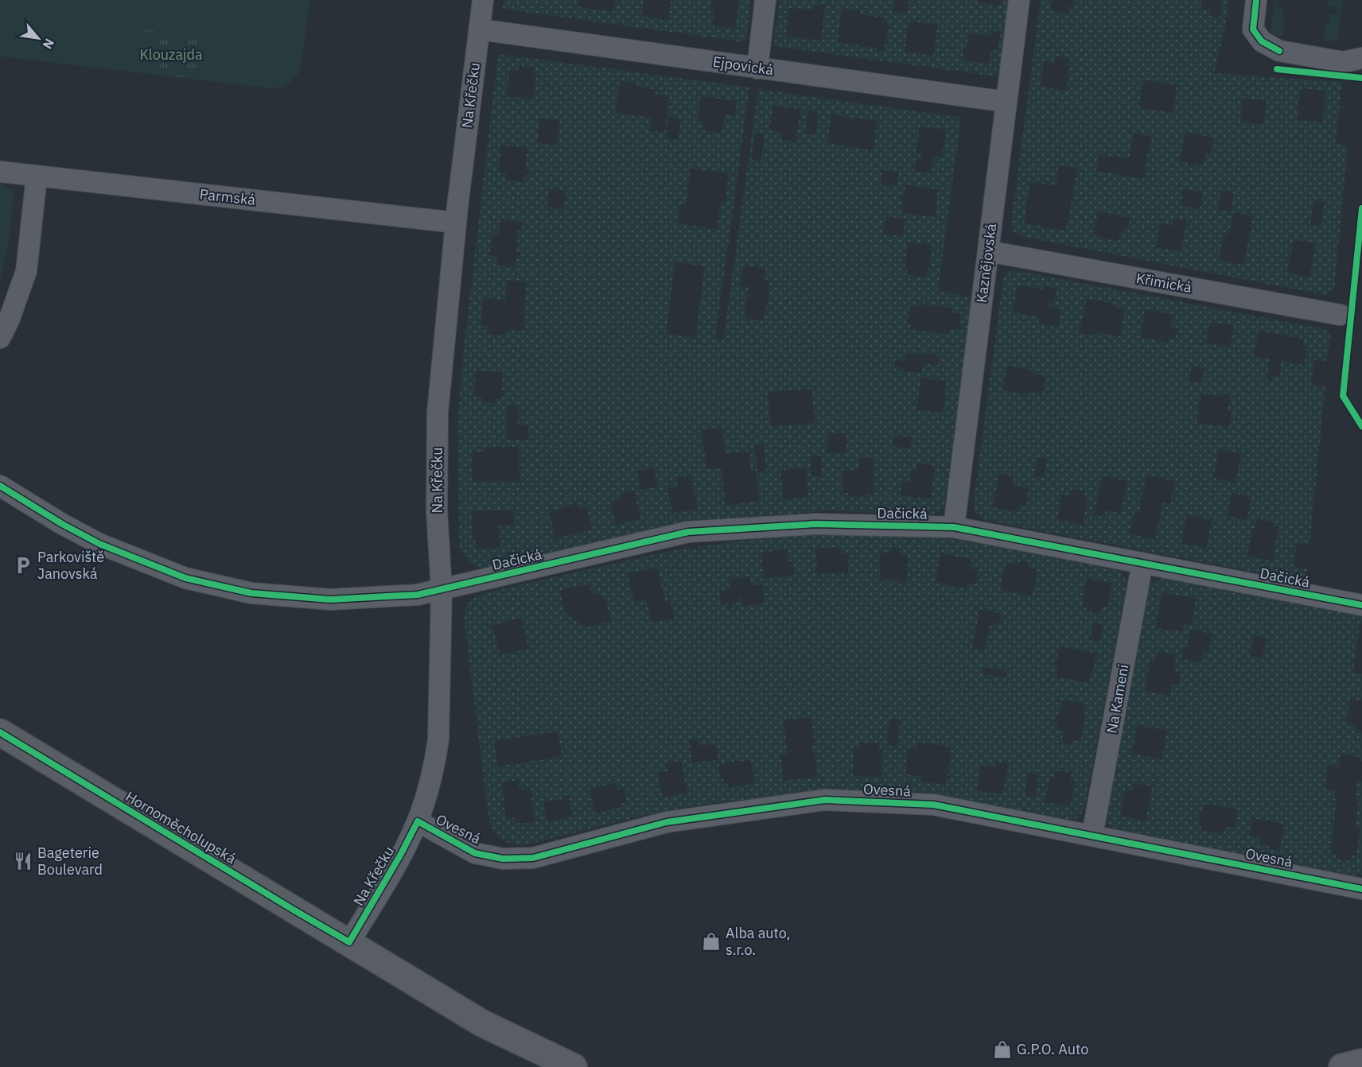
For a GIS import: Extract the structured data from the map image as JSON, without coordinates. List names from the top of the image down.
{
  "streets": {
    "street": [
      "Ejpovická",
      "Na Křečku",
      "Parmská",
      "Kaznějovská",
      "Křimická",
      "Dačická",
      "Na Kameni",
      "Ovesná",
      "Hornoměcholupská"
    ]
  },
  "crossings": [
    ["Ejpovická", "Na Křečku"],
    ["Ejpovická", "Kaznějovská"],
    ["Na Křečku", "Parmská"],
    ["Na Křečku", "Dačická"],
    ["Na Křečku", "Ovesná"],
    ["Na Křečku", "Hornoměcholupská"],
    ["Kaznějovská", "Křimická"],
    ["Kaznějovská", "Dačická"],
    ["Dačická", "Na Kameni"],
    ["Na Kameni", "Ovesná"]
  ],
  "parks": ["Klouzajda"],
  "places": {
    "parking": ["Parkoviště Janovská"],
    "restaurant": ["Bageterie Boulevard"],
    "shop": ["Alba auto, s.r.o.", "G.P.O. Auto"]
  },
  "north": "bottom right"
}
